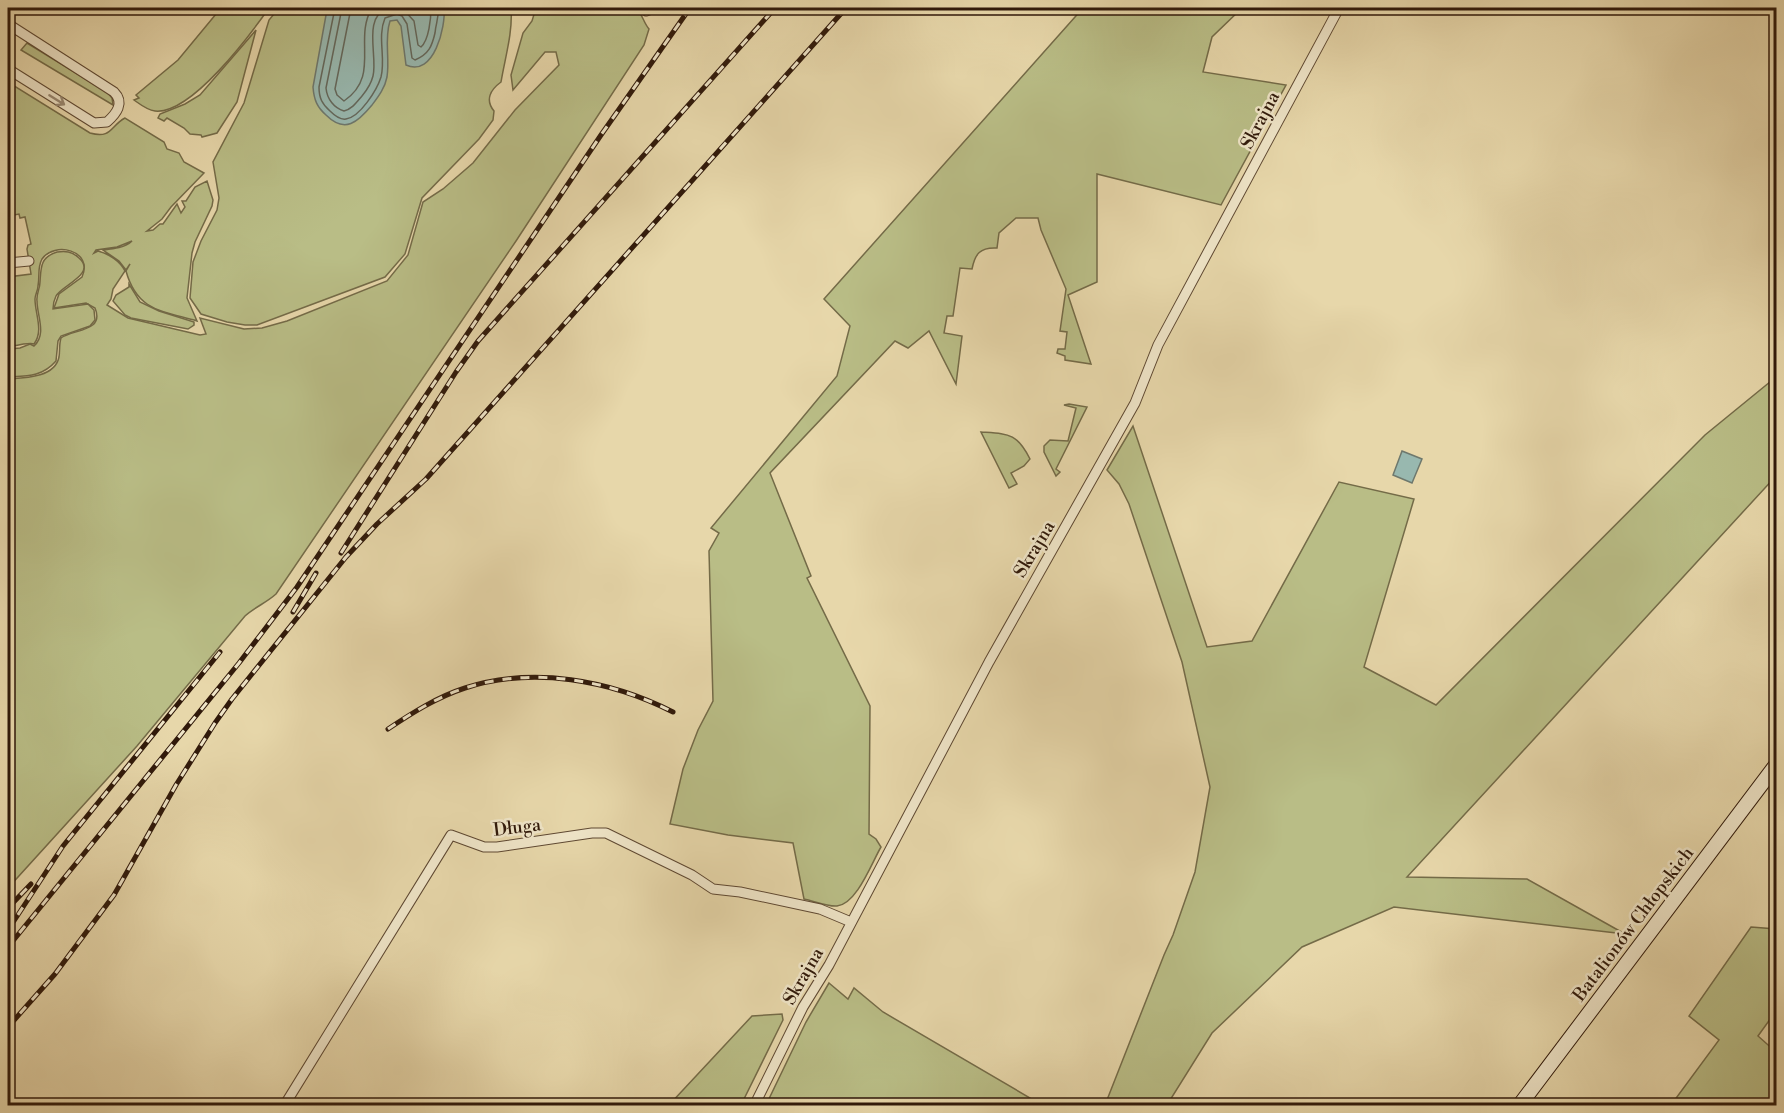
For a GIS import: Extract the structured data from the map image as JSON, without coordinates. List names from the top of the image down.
{
  "streets": {
    "street": ["Skrajna", "Długa", "Batalionów Chłopskich"]
  },
  "crossings": [
    ["Skrajna", "Długa"]
  ]
}
